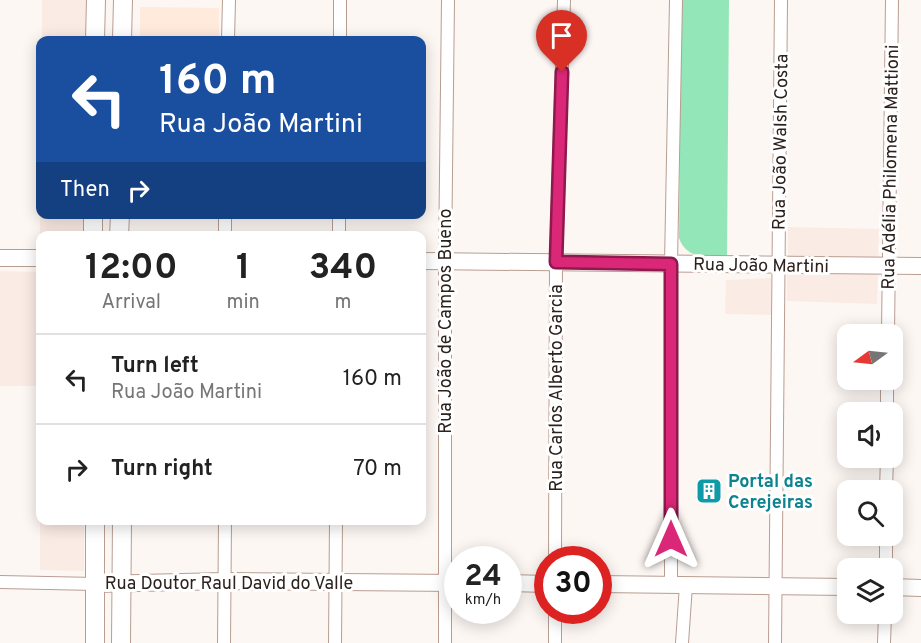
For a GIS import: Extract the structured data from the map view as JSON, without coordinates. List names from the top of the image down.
{
  "streets": {
    "street": [
      "Rua João Walsh Costa",
      "Rua Adélia Philomena Mattioni",
      "Rua João Martini",
      "Rua João de Campos Bueno",
      "Rua Carlos Alberto Garcia",
      "Rua Doutor Raul David do Valle"
    ]
  },
  "crossings": [
    ["Rua João Walsh Costa", "Rua João Martini"],
    ["Rua Adélia Philomena Mattioni", "Rua João Martini"],
    ["Rua João Martini", "Rua João de Campos Bueno"],
    ["Rua João Martini", "Rua Carlos Alberto Garcia"]
  ],
  "places": {
    "building": ["Portal das Cerejeiras"]
  },
  "north": "left",
  "page": {
    "turn": ["160 m", "Rua João Martini"],
    "then": "Then",
    "eta": [
      "12:00",
      "Arrival",
      "1",
      "min",
      "340",
      "m"
    ],
    "list": [
      {
        "name": "Turn left",
        "note": "Rua João Martini",
        "value": "160 m"
      },
      {
        "name": "Turn right",
        "value": "70 m"
      }
    ],
    "speed": "24 km/h",
    "limit": "30"
  }
}
